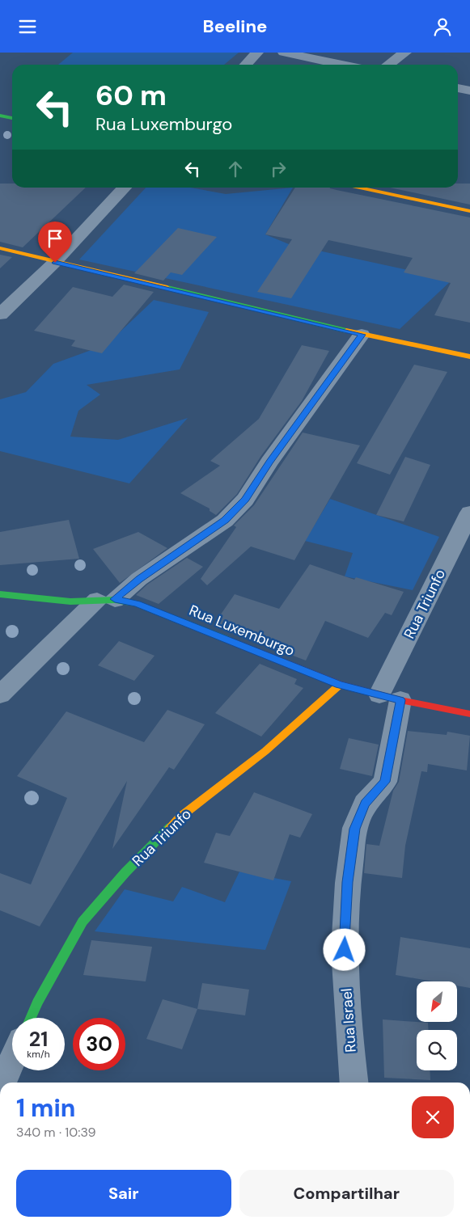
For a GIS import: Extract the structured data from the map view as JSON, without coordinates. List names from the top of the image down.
{
  "streets": {
    "street": ["Rua Triunfo", "Rua Luxemburgo", "Rua Israel"]
  },
  "crossings": [
    ["Rua Triunfo", "Rua Luxemburgo"],
    ["Rua Triunfo", "Rua Israel"],
    ["Rua Luxemburgo", "Rua Israel"]
  ],
  "north": "bottom left",
  "page": {
    "header": "Beeline",
    "turn": ["60 m", "Rua Luxemburgo"],
    "speed": "21 km/h",
    "limit": "30",
    "heading": ["1 min", "340 m · 10:39"],
    "buttons": ["Sair", "Compartilhar"]
  }
}
